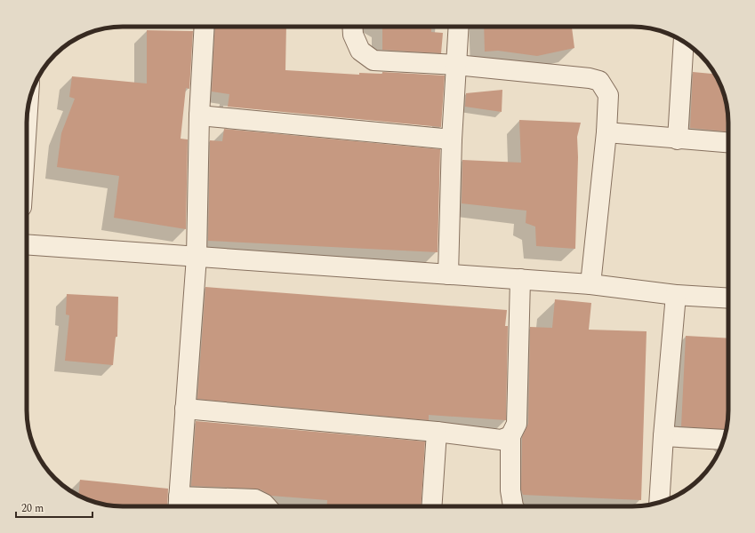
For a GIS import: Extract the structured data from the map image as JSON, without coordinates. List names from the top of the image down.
{
  "scale_bar": "20 m"
}
